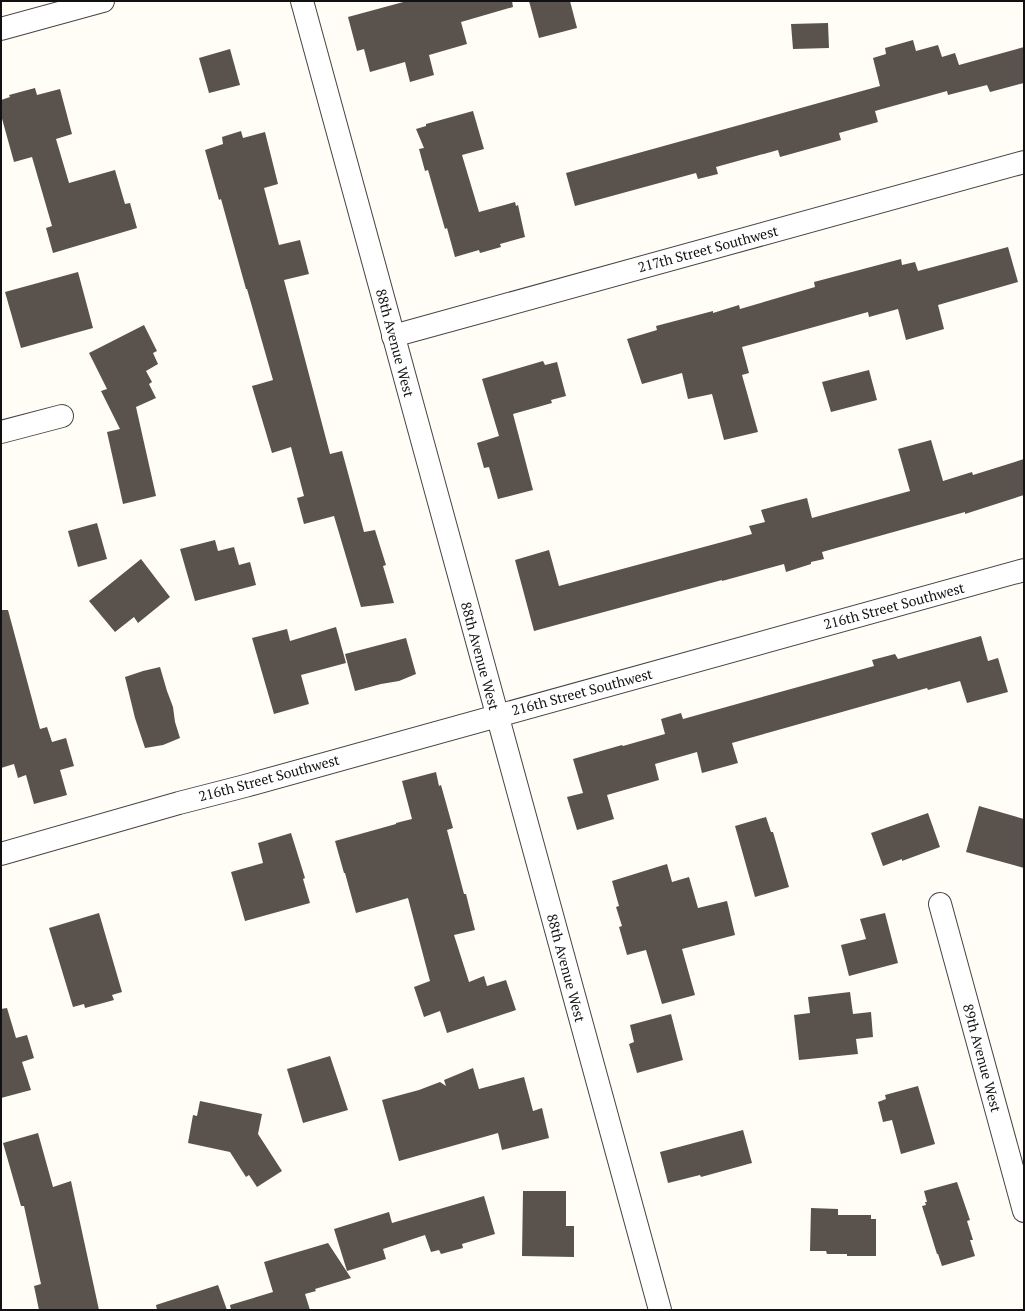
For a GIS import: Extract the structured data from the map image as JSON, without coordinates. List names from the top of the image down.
{
  "streets": {
    "street": [
      "217th Street Southwest",
      "88th Avenue West",
      "216th Street Southwest",
      "89th Avenue West"
    ]
  },
  "crossings": [
    ["217th Street Southwest", "88th Avenue West"],
    ["88th Avenue West", "216th Street Southwest"]
  ]
}
